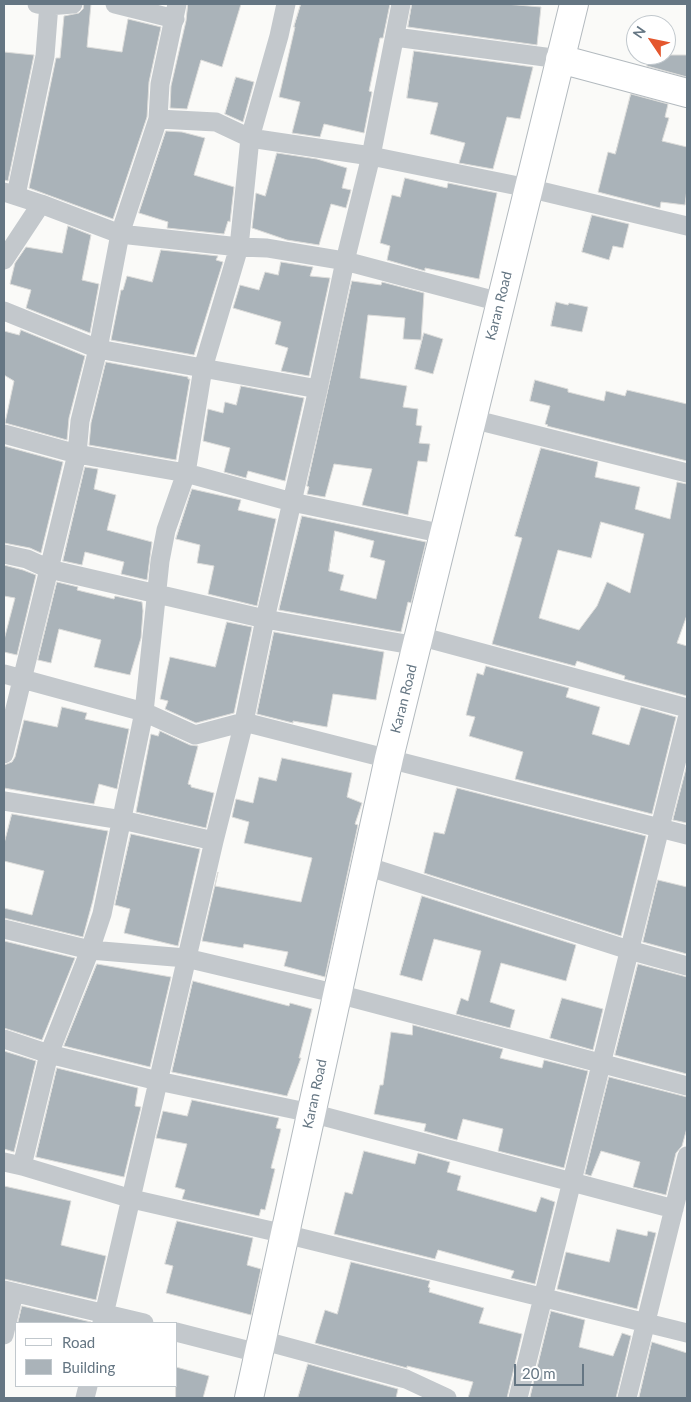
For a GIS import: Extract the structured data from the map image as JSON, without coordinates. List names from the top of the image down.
{
  "streets": {
    "street": ["Karan Road"]
  },
  "legend": ["Road", "Building"],
  "scale_bar": "20 m",
  "north": "top left"
}
